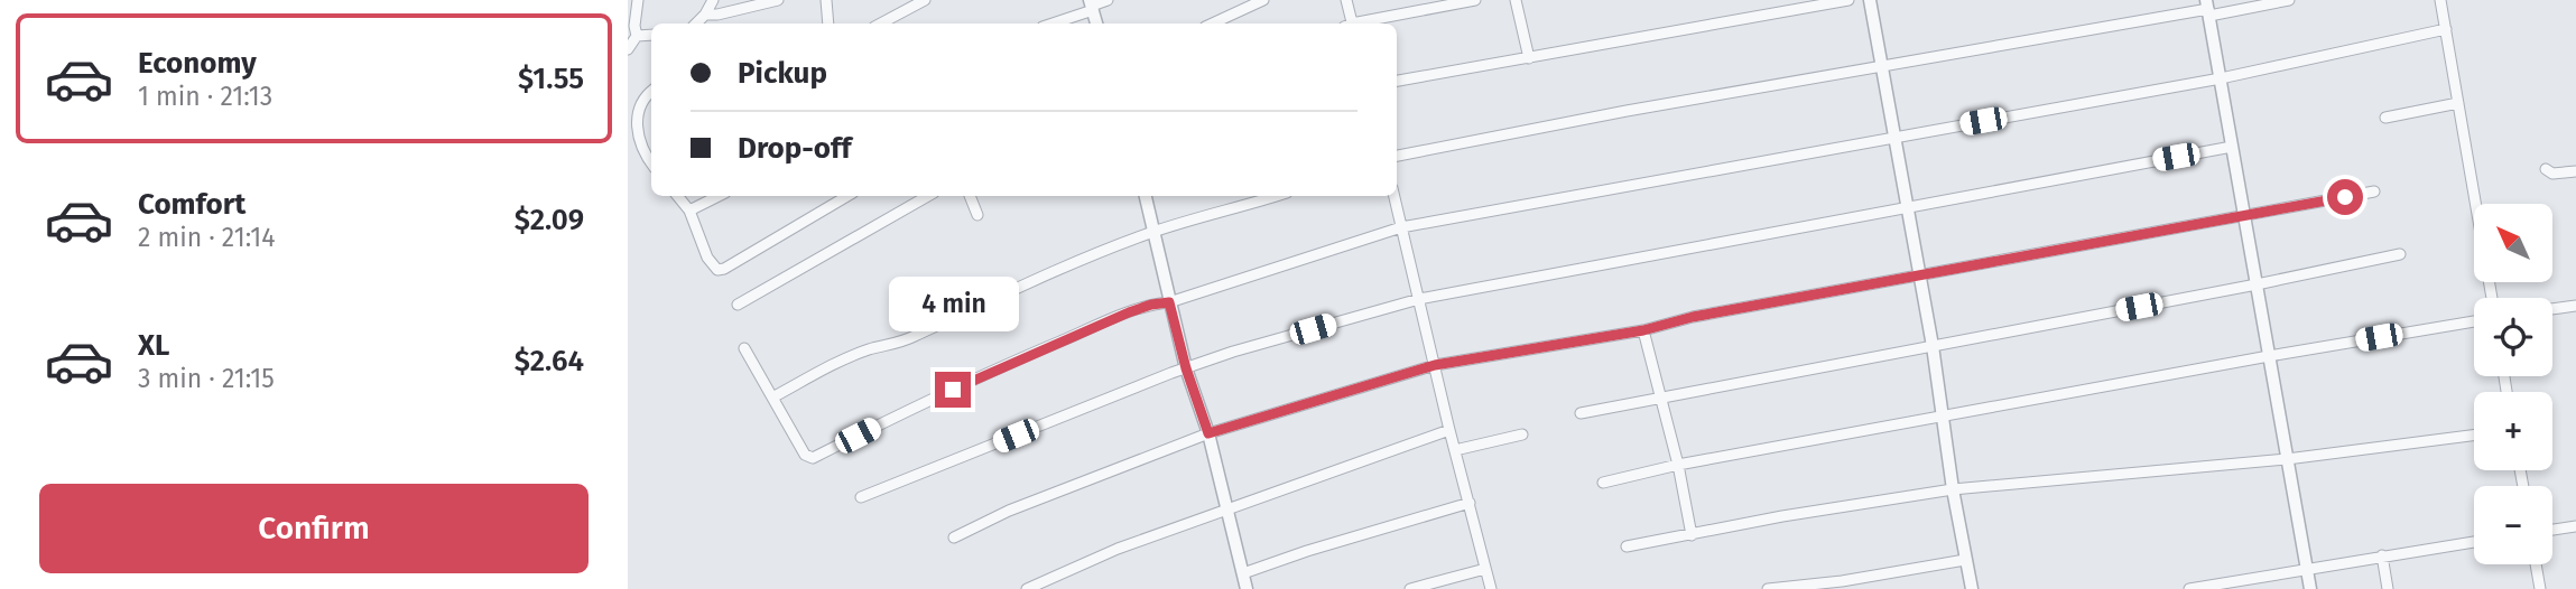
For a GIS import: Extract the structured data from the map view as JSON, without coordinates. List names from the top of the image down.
{
  "north": "top left",
  "page": {
    "list": [
      {
        "name": "Economy",
        "note": "1 min · 21:13",
        "value": "$1.55"
      },
      {
        "name": "Comfort",
        "note": "2 min · 21:14",
        "value": "$2.09"
      },
      {
        "name": "XL",
        "note": "3 min · 21:15",
        "value": "$2.64"
      }
    ],
    "banner": ["Pickup", "Drop-off"],
    "map_buttons": ["+", "−"],
    "bubble": "4 min",
    "buttons": "Confirm"
  }
}
